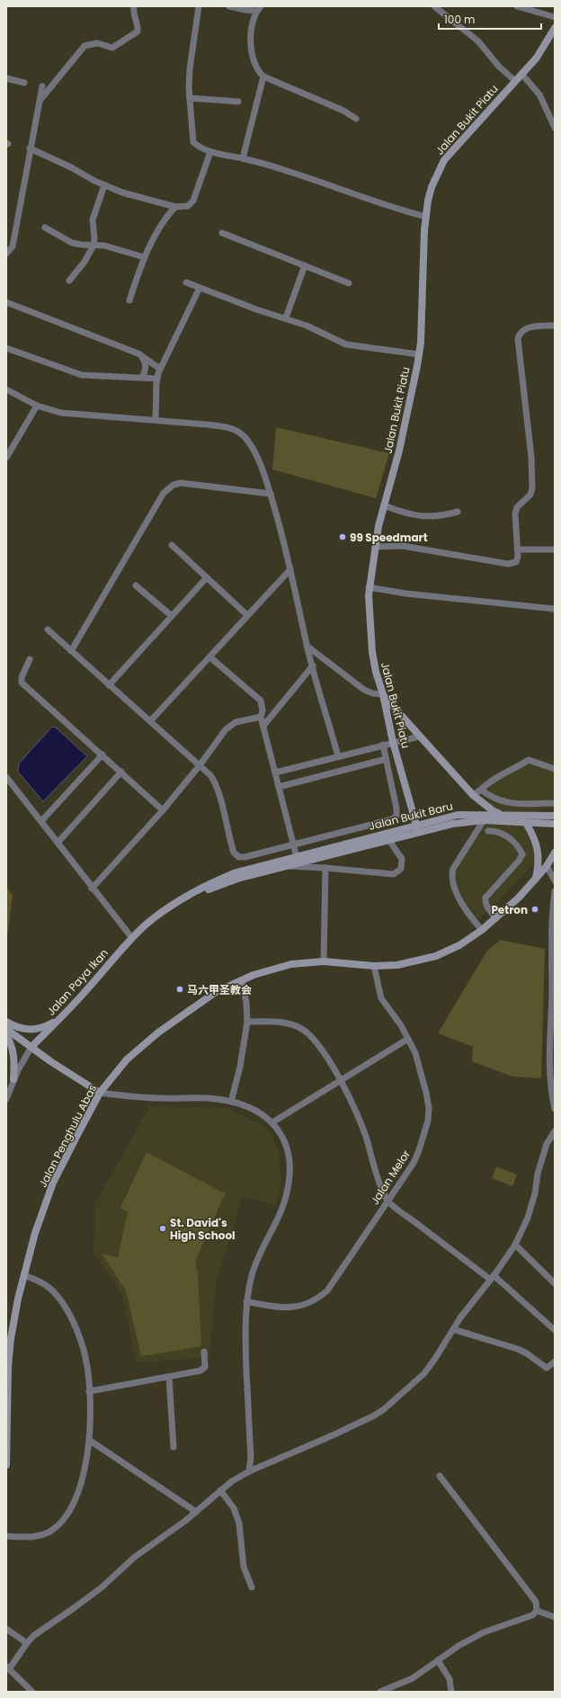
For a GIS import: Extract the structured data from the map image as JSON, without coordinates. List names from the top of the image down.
{
  "streets": {
    "main road": [
      "Jalan Bukit Piatu",
      "Jalan Bukit Baru",
      "Jalan Paya Ikan",
      "Jalan Penghulu Abas"
    ],
    "street": ["Jalan Melor"]
  },
  "crossings": [
    ["Jalan Bukit Piatu", "Jalan Bukit Baru"],
    ["Jalan Bukit Baru", "Jalan Paya Ikan"],
    ["Jalan Bukit Baru", "Jalan Penghulu Abas"],
    ["Jalan Penghulu Abas", "Jalan Melor"]
  ],
  "places": [
    "99 Speedmart",
    "Petron",
    "马六甲圣教会",
    "St. David's High School"
  ],
  "scale_bar": "100 m"
}
